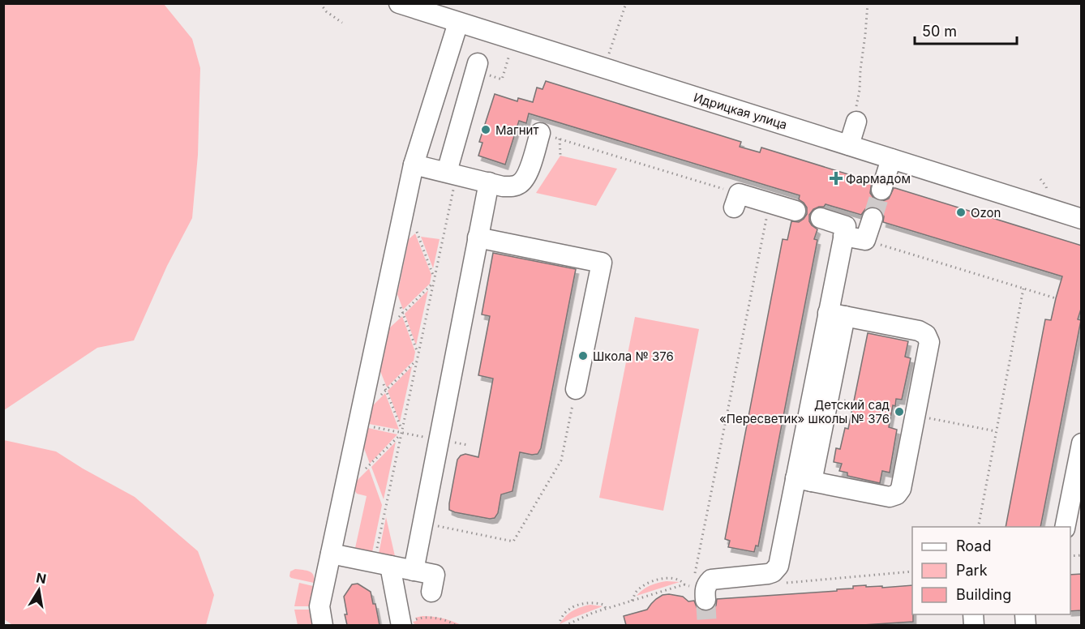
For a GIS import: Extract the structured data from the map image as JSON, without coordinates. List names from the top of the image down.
{
  "streets": {
    "street": ["Идрицкая улица"]
  },
  "places": {
    "other": [
      "Магнит",
      "Ozon",
      "Школа № 376",
      "Детский сад «Пересветик» школы № 376"
    ],
    "health": ["Фармадом"]
  },
  "legend": ["Road", "Park", "Building"],
  "scale_bar": "50 m",
  "north": "top"
}
